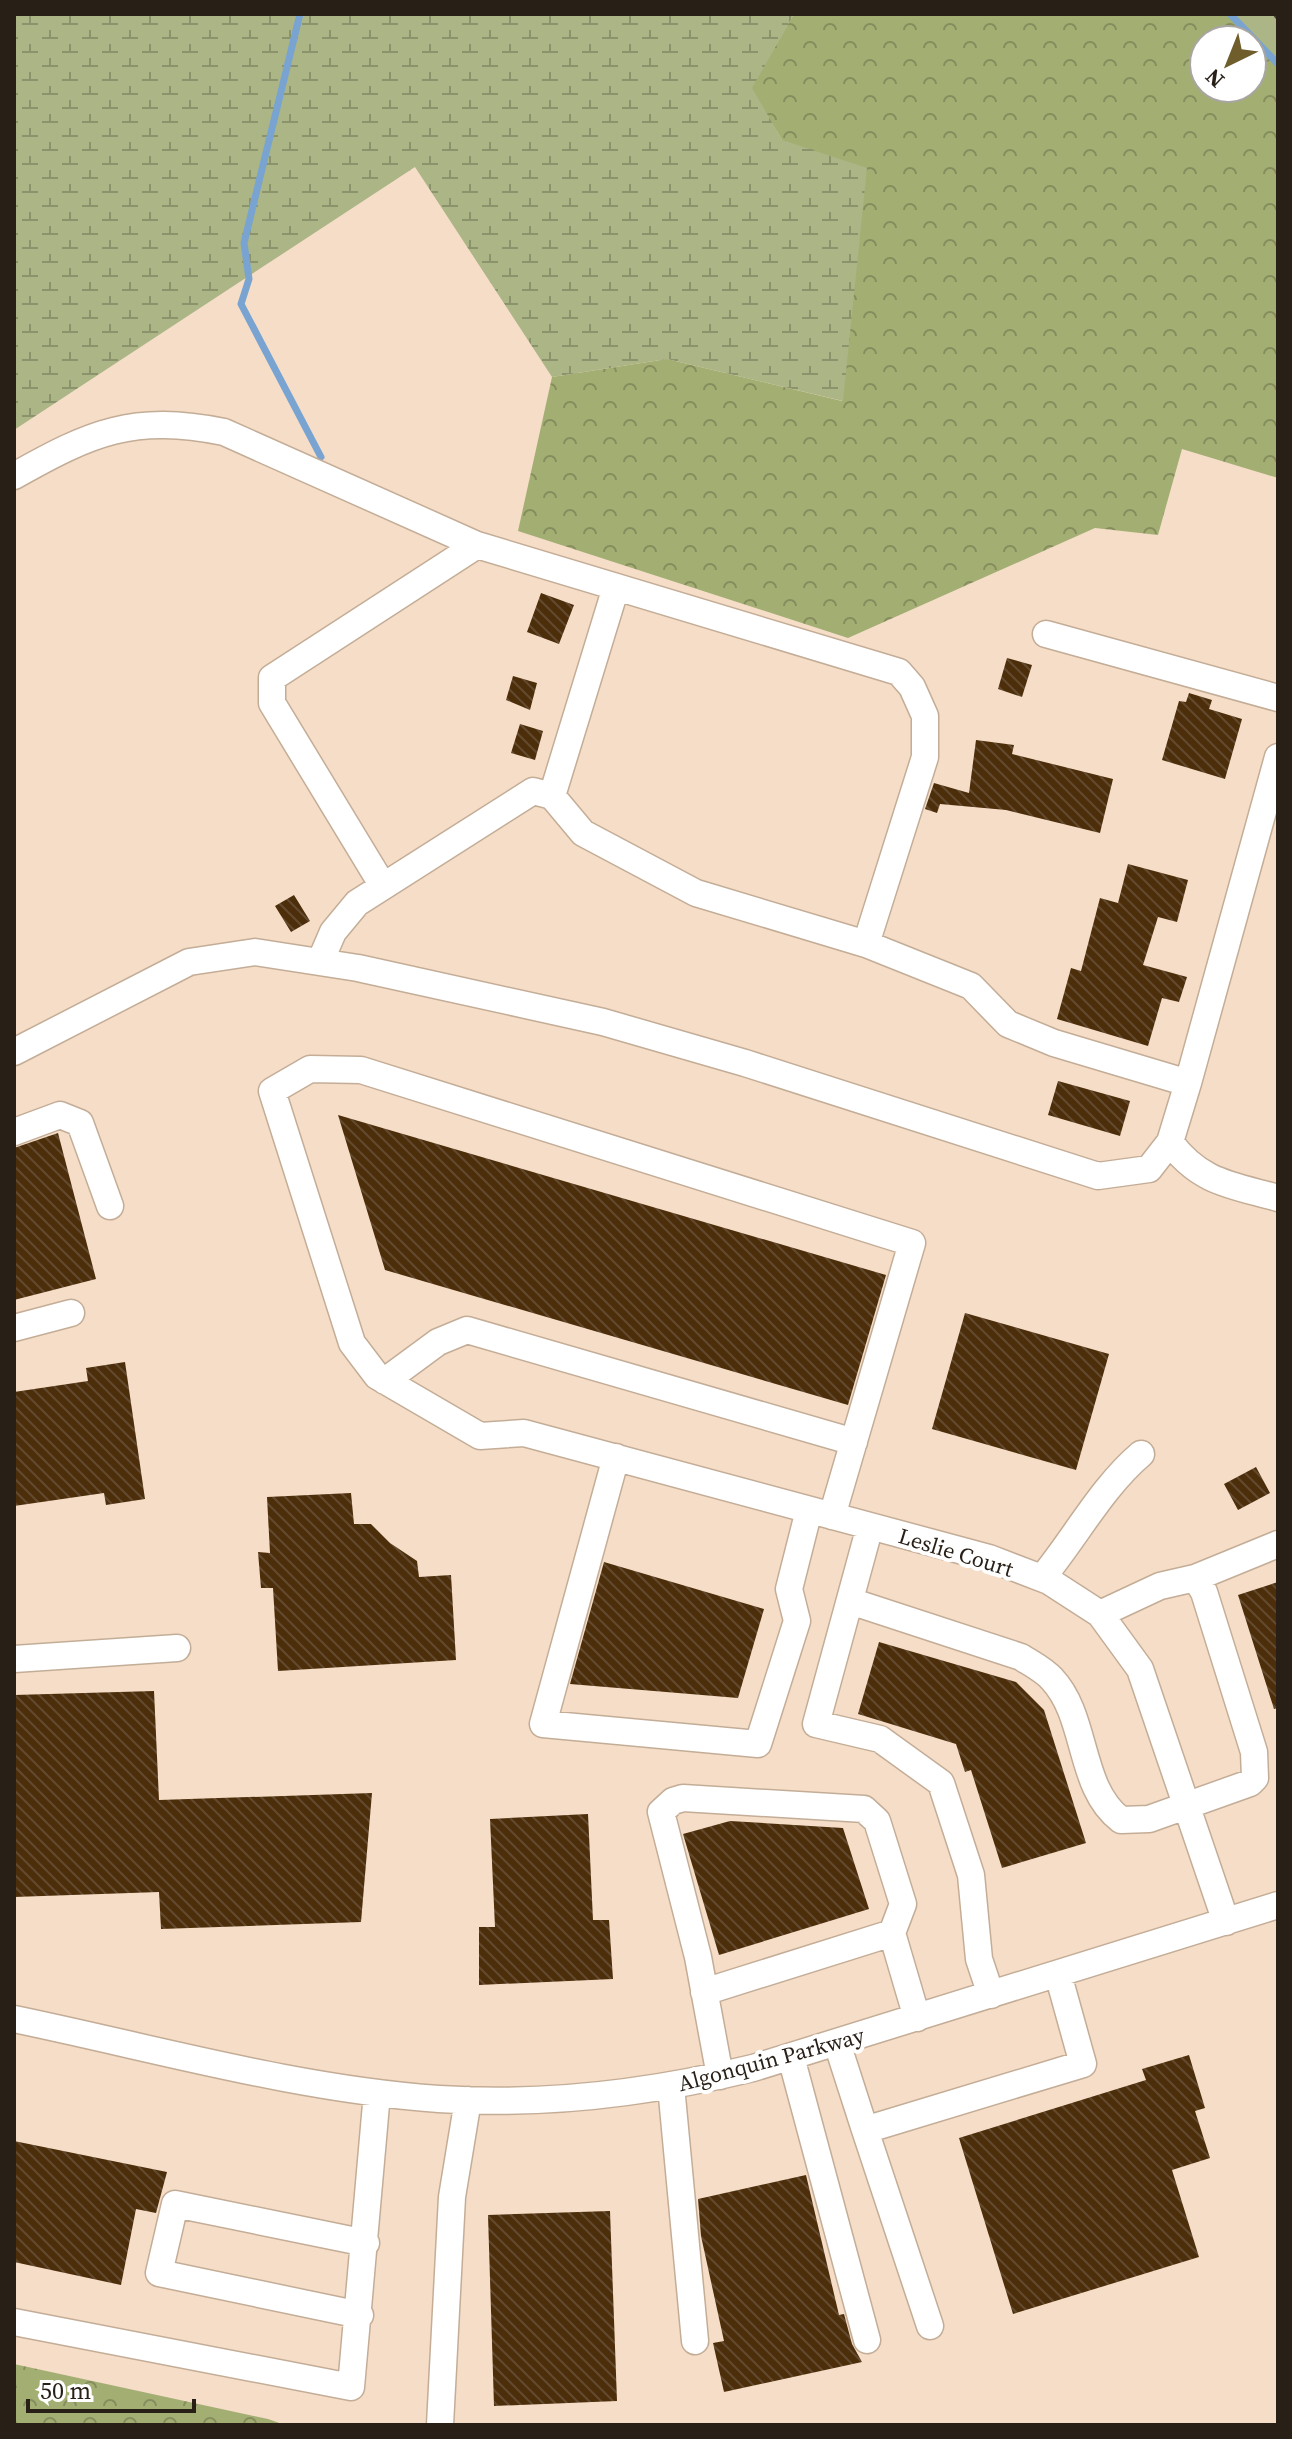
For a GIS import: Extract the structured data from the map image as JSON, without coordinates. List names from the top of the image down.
{
  "streets": {
    "street": ["Leslie Court", "Algonquin Parkway"]
  },
  "crossings": [
    ["Leslie Court", "Algonquin Parkway"]
  ],
  "scale_bar": "50 m",
  "north": "bottom left"
}
